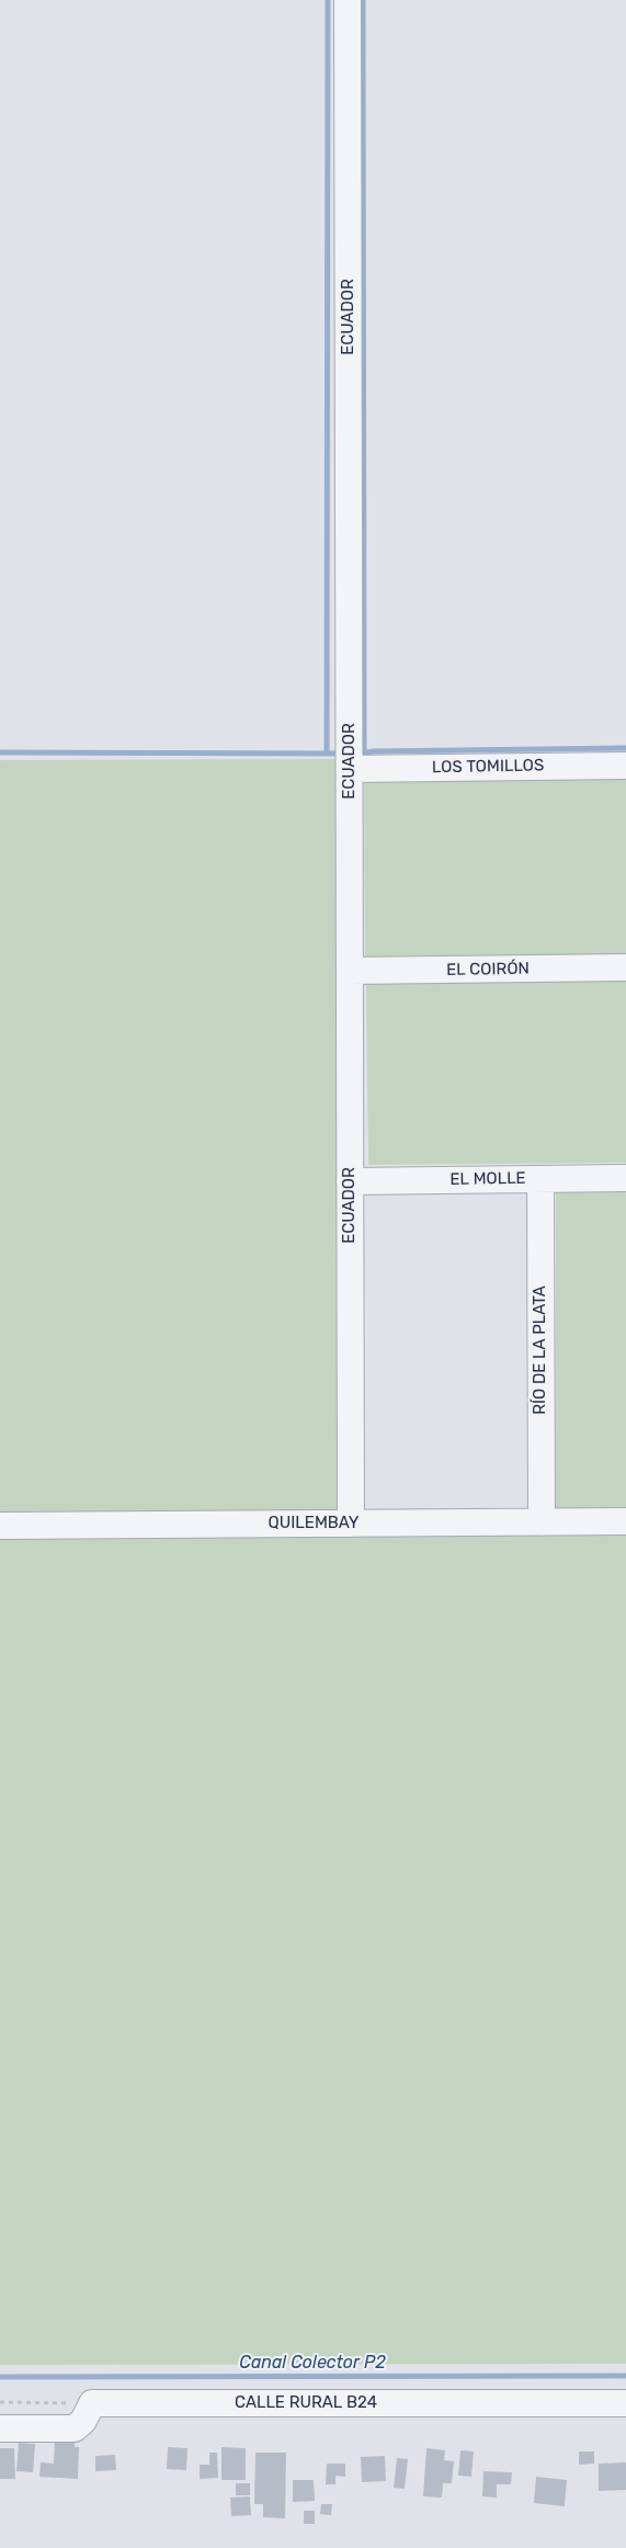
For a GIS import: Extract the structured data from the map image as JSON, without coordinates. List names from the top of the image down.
{
  "streets": {
    "street": [
      "ECUADOR",
      "LOS TOMILLOS",
      "EL COIRÓN",
      "EL MOLLE",
      "RÍO DE LA PLATA",
      "QUILEMBAY",
      "CALLE RURAL B24"
    ]
  },
  "crossings": [
    ["ECUADOR", "LOS TOMILLOS"],
    ["ECUADOR", "EL COIRÓN"],
    ["ECUADOR", "EL MOLLE"],
    ["ECUADOR", "QUILEMBAY"],
    ["EL MOLLE", "RÍO DE LA PLATA"],
    ["RÍO DE LA PLATA", "QUILEMBAY"]
  ],
  "water": ["Canal Colector P2"]
}
